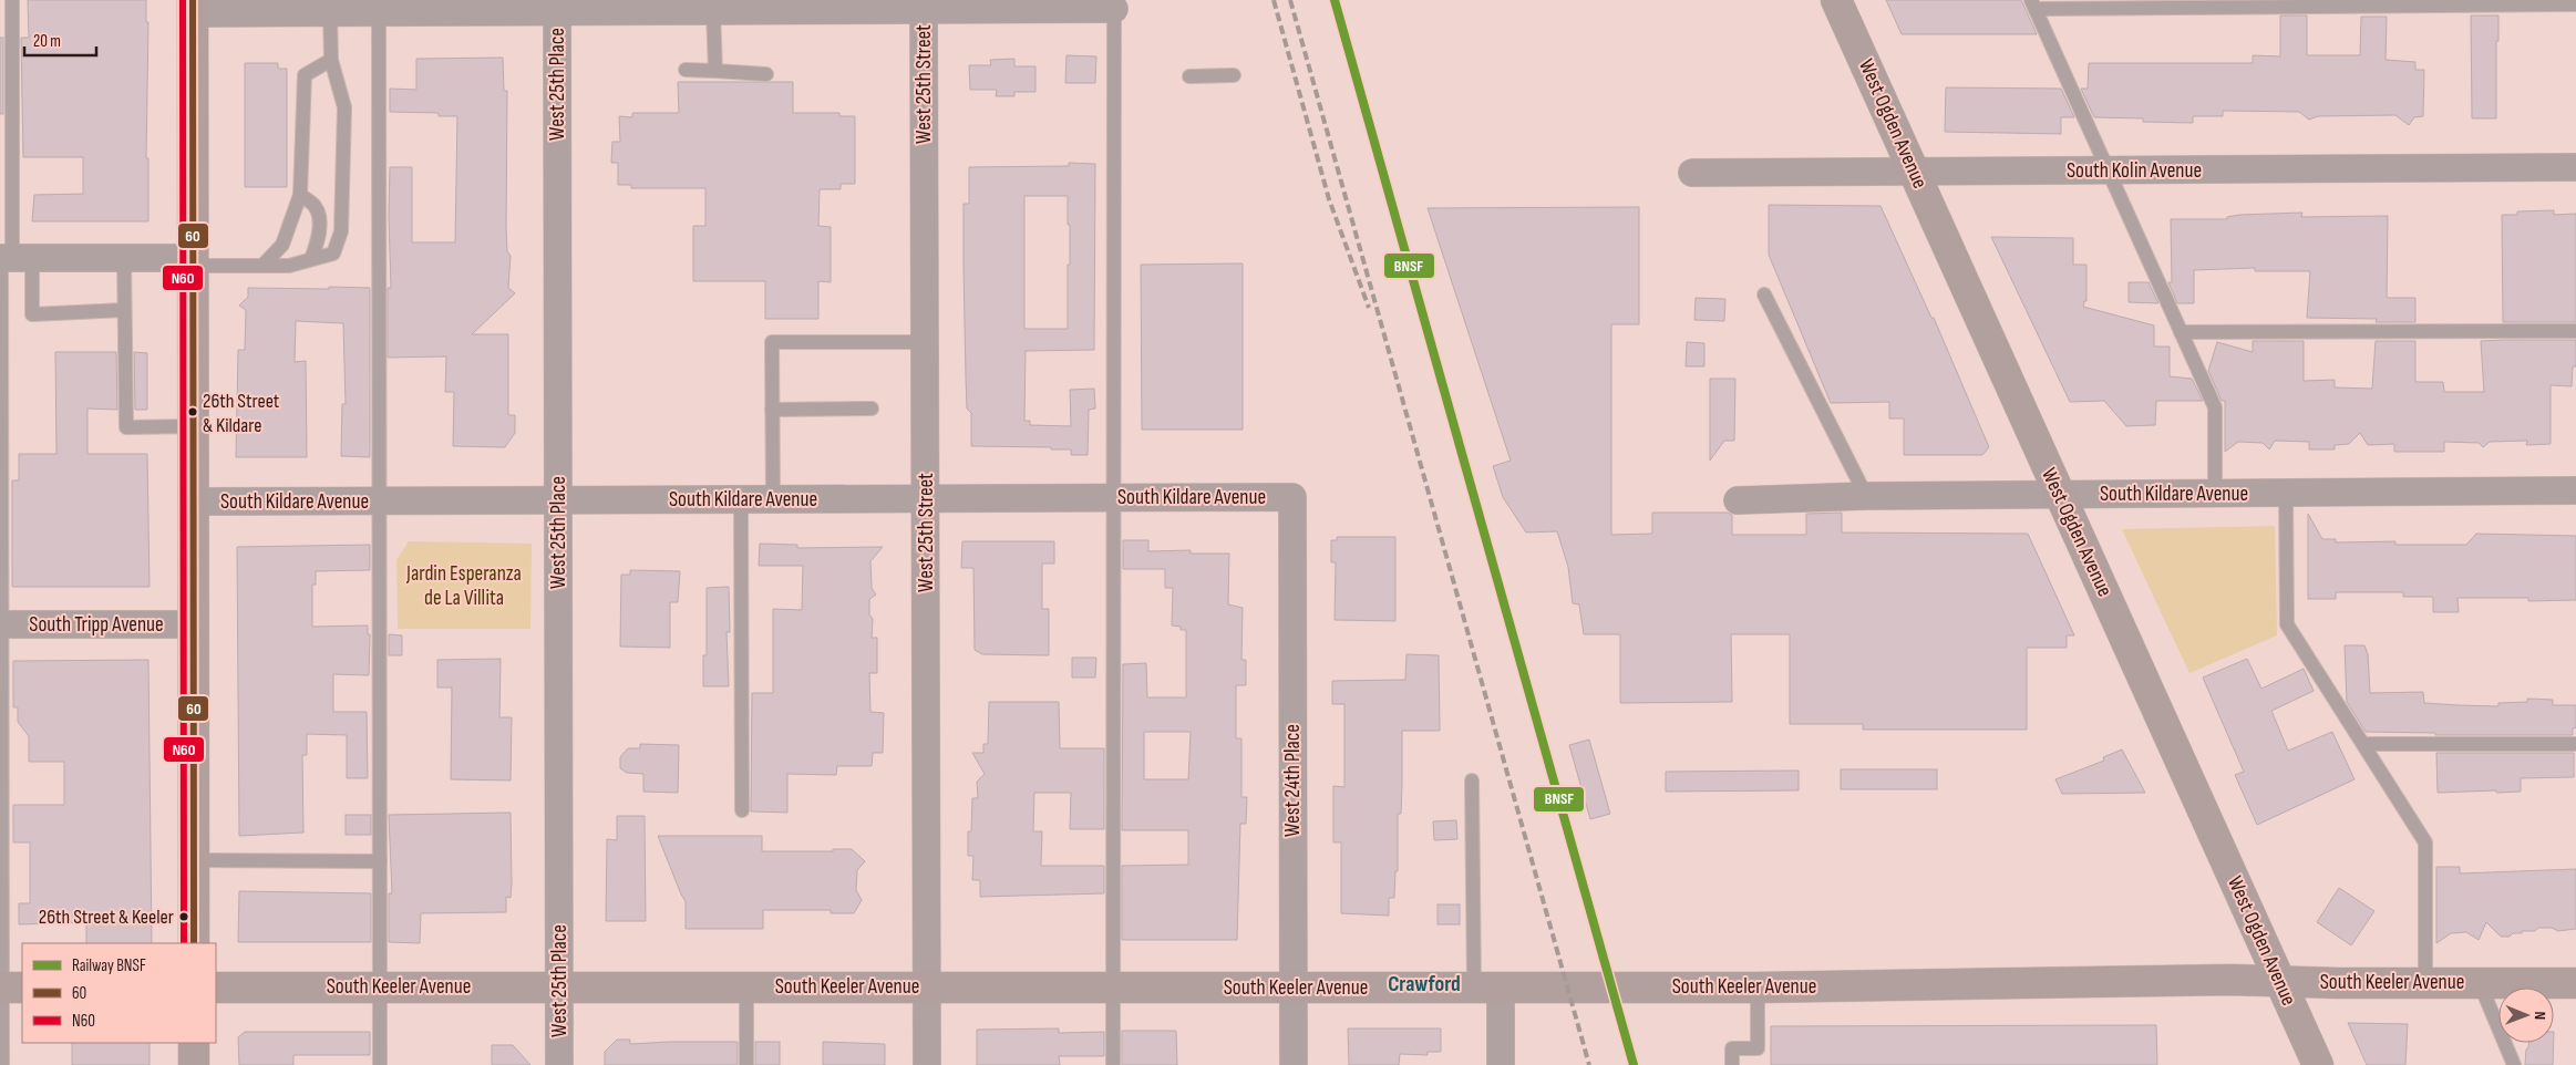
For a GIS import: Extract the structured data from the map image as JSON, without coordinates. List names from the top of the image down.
{
  "streets": {
    "street": [
      "West 25th Place",
      "West 25th Street",
      "West Ogden Avenue",
      "South Kolin Avenue",
      "South Kildare Avenue",
      "South Tripp Avenue",
      "West 24th Place",
      "South Keeler Avenue"
    ]
  },
  "crossings": [
    ["West 25th Place", "South Kildare Avenue"],
    ["West 25th Place", "South Keeler Avenue"],
    ["West 25th Street", "South Kildare Avenue"],
    ["West 25th Street", "South Keeler Avenue"],
    ["West Ogden Avenue", "South Kolin Avenue"],
    ["West Ogden Avenue", "South Kildare Avenue"],
    ["West Ogden Avenue", "South Keeler Avenue"],
    ["South Kildare Avenue", "West 24th Place"],
    ["West 24th Place", "South Keeler Avenue"]
  ],
  "districts": ["Crawford"],
  "parks": ["Jardin Esperanza de La Villita"],
  "places": ["26th Street & Kildare", "26th Street & Keeler"],
  "lines": ["rail line BNSF", "transit line 60", "transit line N60"],
  "legend": ["Railway BNSF", "60", "N60"],
  "scale_bar": "20 m",
  "north": "right"
}
